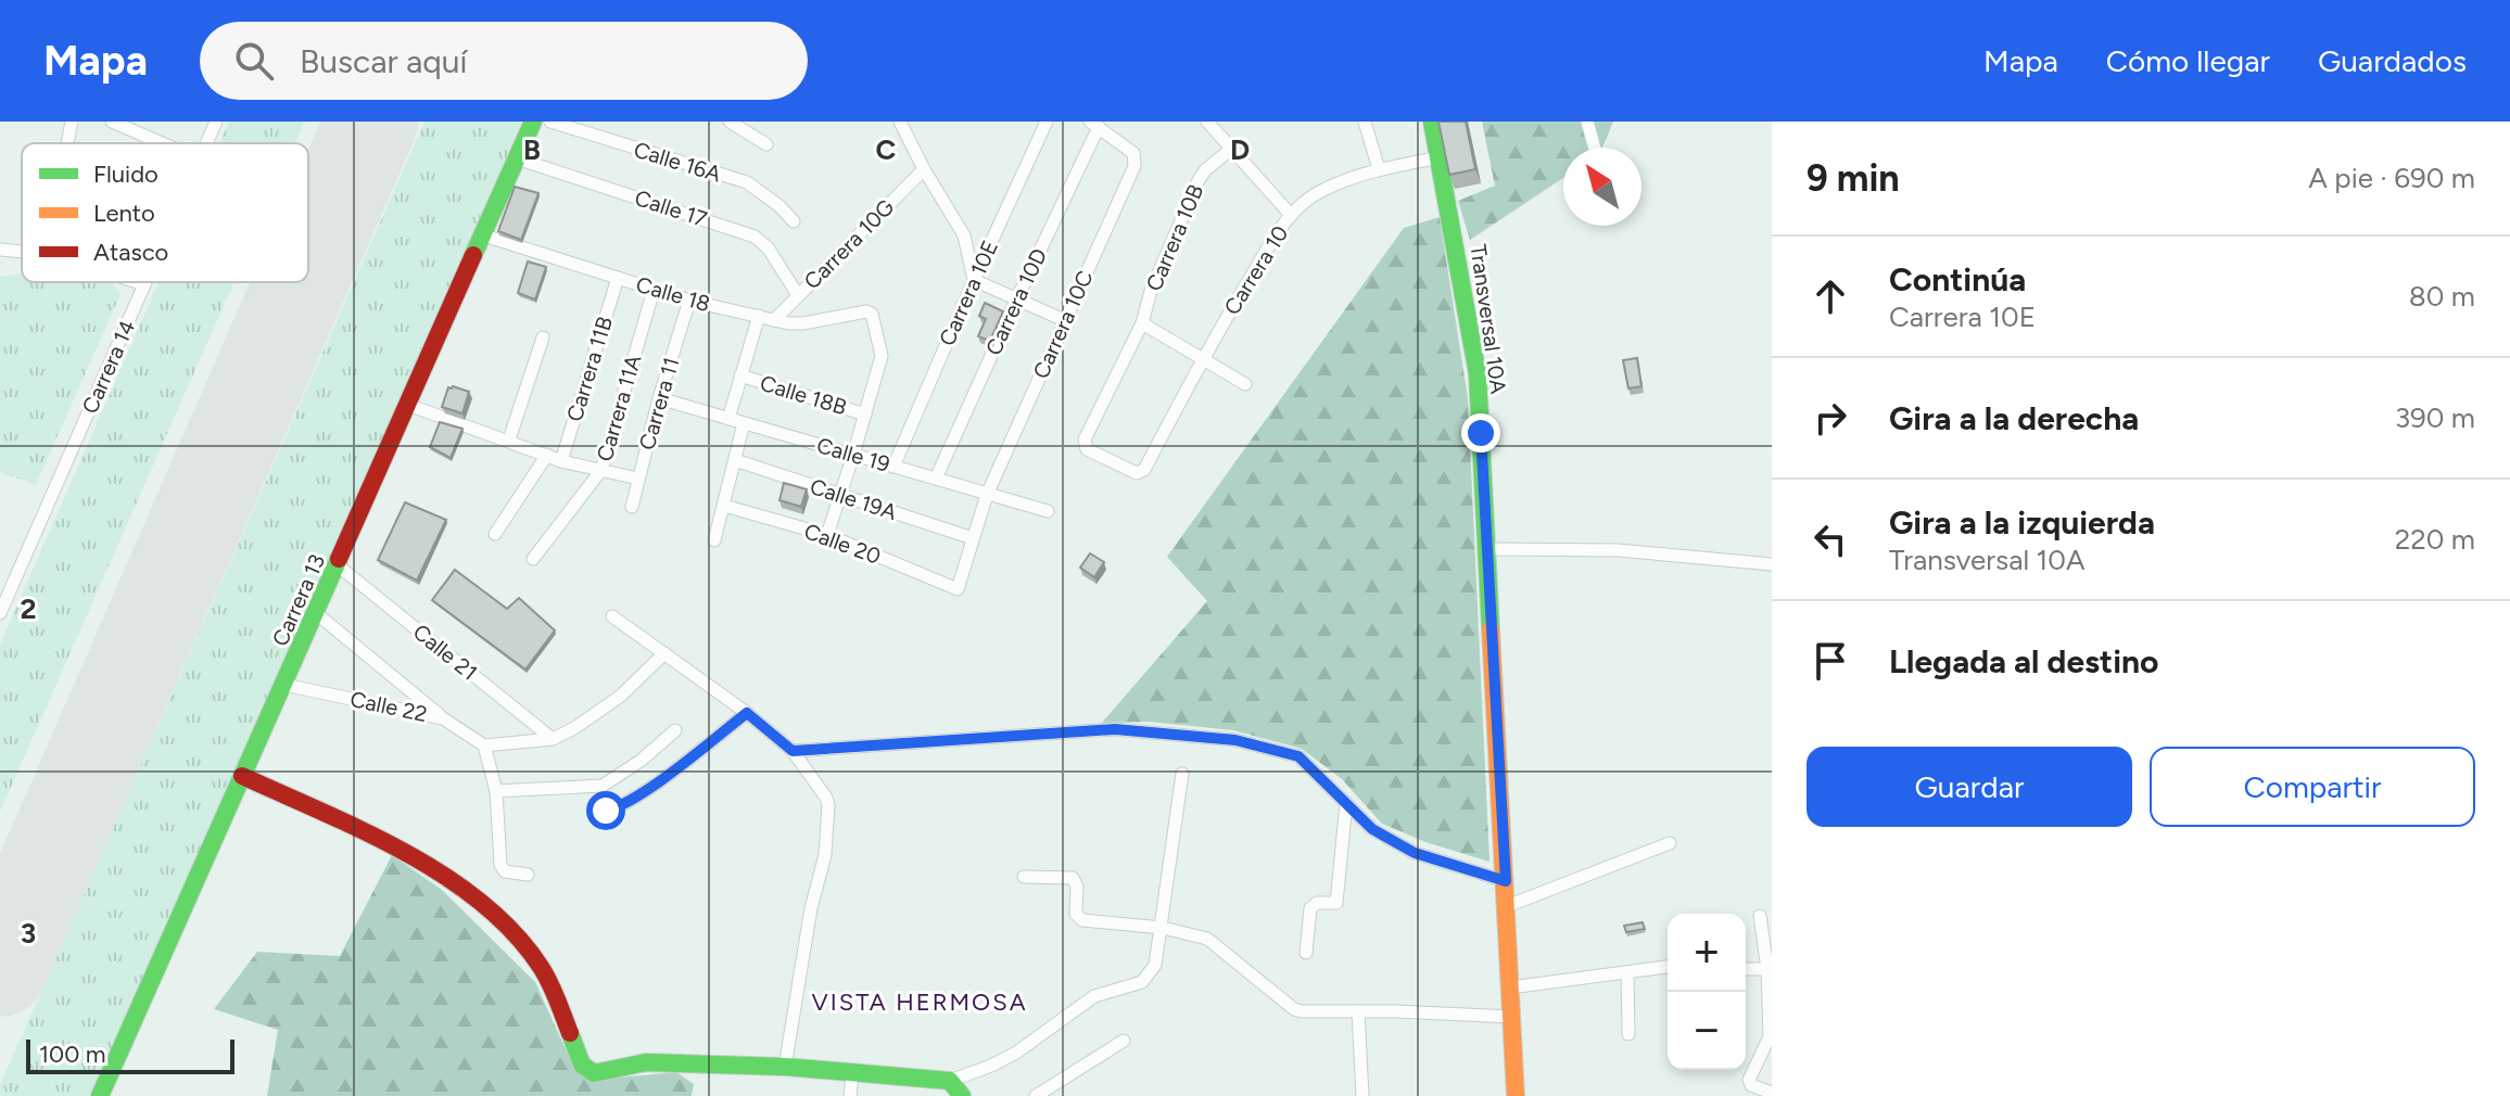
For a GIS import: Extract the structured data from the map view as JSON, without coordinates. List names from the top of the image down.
{
  "streets": {
    "street": [
      "Calle 16A",
      "Calle 17",
      "Carrera 10B",
      "Carrera 10G",
      "Carrera 10",
      "Carrera 10E",
      "Calle 18",
      "Carrera 10D",
      "Transversal 10A",
      "Carrera 10C",
      "Carrera 14",
      "Carrera 11B",
      "Calle 18B",
      "Carrera 11",
      "Carrera 11A",
      "Calle 19",
      "Calle 19A",
      "Calle 20",
      "Carrera 13",
      "Calle 21",
      "Calle 22"
    ]
  },
  "crossings": [
    ["Calle 17", "Carrera 10G"],
    ["Calle 17", "Carrera 13"],
    ["Carrera 10B", "Carrera 10"],
    ["Carrera 10G", "Calle 18"],
    ["Carrera 10", "Transversal 10A"],
    ["Carrera 10E", "Calle 19"],
    ["Calle 18", "Carrera 11B"],
    ["Calle 18", "Calle 18B"],
    ["Calle 18", "Carrera 11"],
    ["Calle 18", "Carrera 11A"],
    ["Calle 18", "Carrera 13"],
    ["Carrera 10D", "Carrera 10C"],
    ["Carrera 10D", "Calle 19"],
    ["Carrera 10C", "Calle 19"],
    ["Carrera 10C", "Calle 19A"],
    ["Carrera 10C", "Calle 20"],
    ["Carrera 11", "Calle 19"],
    ["Carrera 13", "Calle 21"],
    ["Carrera 13", "Calle 22"]
  ],
  "districts": ["VISTA HERMOSA"],
  "legend": ["Fluido", "Lento", "Atasco"],
  "scale_bar": "100 m",
  "north": "top left",
  "page": {
    "header": "Mapa",
    "search": "Buscar aquí",
    "nav": ["Mapa", "Cómo llegar", "Guardados"],
    "heading": ["9 min", "A pie · 690 m"],
    "list": [
      ["Continúa", "Carrera 10E", "80 m"],
      ["Gira a la derecha", "390 m"],
      ["Gira a la izquierda", "Transversal 10A", "220 m"],
      "Llegada al destino"
    ],
    "buttons": ["Guardar", "Compartir"],
    "map_buttons": ["+", "−"],
    "scale": "100 m"
  },
  "grid": {
    "columns": ["B", "C", "D"],
    "rows": ["2", "3"]
  }
}
